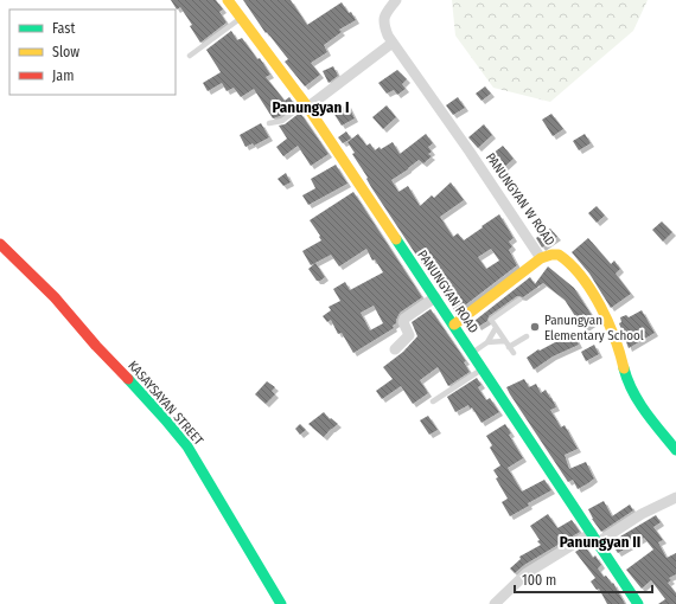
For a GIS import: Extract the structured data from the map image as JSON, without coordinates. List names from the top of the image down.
{
  "streets": {
    "street": ["PANUNGYAN W ROAD", "PANUNGYAN ROAD", "KASAYSAYAN STREET"]
  },
  "districts": ["Panungyan I", "Panungyan II"],
  "places": ["Panungyan Elementary School"],
  "legend": ["Fast", "Slow", "Jam"],
  "scale_bar": "100 m"
}
